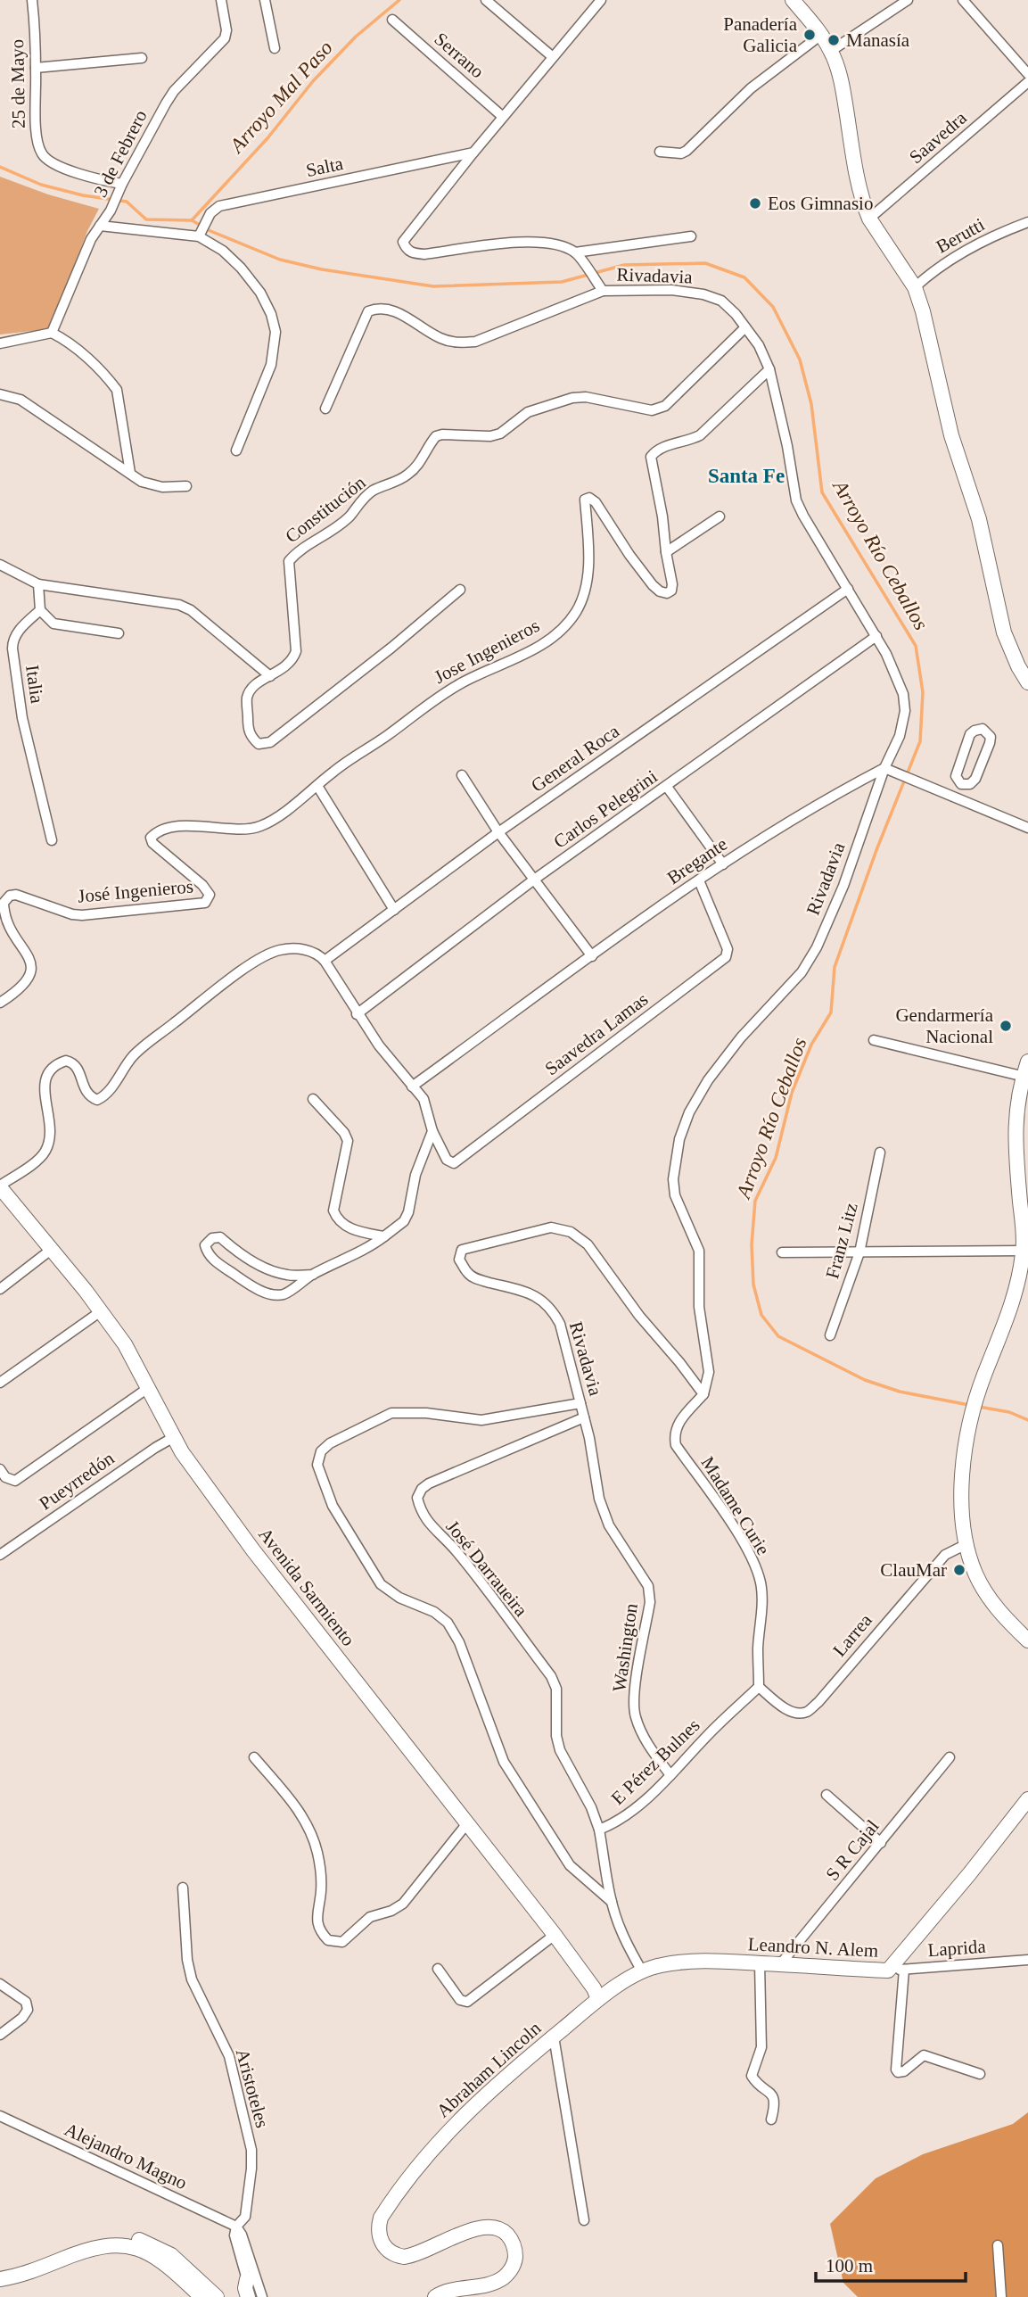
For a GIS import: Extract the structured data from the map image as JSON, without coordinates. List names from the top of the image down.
{
  "streets": {
    "street": [
      "Serrano",
      "25 de Mayo",
      "Saavedra",
      "3 de Febrero",
      "Salta",
      "Berutti",
      "Rivadavia",
      "Constitución",
      "Jose Ingenieros",
      "Italia",
      "General Roca",
      "Carlos Pelegrini",
      "Bregante",
      "José Ingenieros",
      "Saavedra Lamas",
      "Franz Litz",
      "Pueyrredón",
      "Madame Curie",
      "José Darraueira",
      "Avenida Sarmiento",
      "Larrea",
      "Washington",
      "E Pérez Bulnes",
      "S R Cajal",
      "Leandro N. Alem",
      "Laprida",
      "Abraham Lincoln",
      "Aristoteles",
      "Alejandro Magno"
    ]
  },
  "crossings": [
    ["25 de Mayo", "3 de Febrero"],
    ["Rivadavia", "Constitución"],
    ["Rivadavia", "Jose Ingenieros"],
    ["Rivadavia", "General Roca"],
    ["Rivadavia", "Carlos Pelegrini"],
    ["Rivadavia", "Bregante"],
    ["Rivadavia", "Madame Curie"],
    ["Rivadavia", "José Darraueira"],
    ["Rivadavia", "Washington"],
    ["Jose Ingenieros", "José Ingenieros"],
    ["Bregante", "Saavedra Lamas"],
    ["Pueyrredón", "Avenida Sarmiento"],
    ["Madame Curie", "Larrea"],
    ["Madame Curie", "E Pérez Bulnes"],
    ["José Darraueira", "Washington"],
    ["José Darraueira", "E Pérez Bulnes"],
    ["Avenida Sarmiento", "Leandro N. Alem"],
    ["Avenida Sarmiento", "Abraham Lincoln"],
    ["Larrea", "E Pérez Bulnes"],
    ["Washington", "E Pérez Bulnes"],
    ["S R Cajal", "Leandro N. Alem"],
    ["Leandro N. Alem", "Laprida"],
    ["Leandro N. Alem", "Abraham Lincoln"],
    ["Aristoteles", "Alejandro Magno"]
  ],
  "districts": ["Santa Fe"],
  "water": ["Arroyo Mal Paso", "Arroyo Río Ceballos"],
  "places": [
    "Panadería Galicia",
    "Manasía",
    "Eos Gimnasio",
    "Gendarmería Nacional",
    "ClauMar"
  ],
  "scale_bar": "100 m"
}
